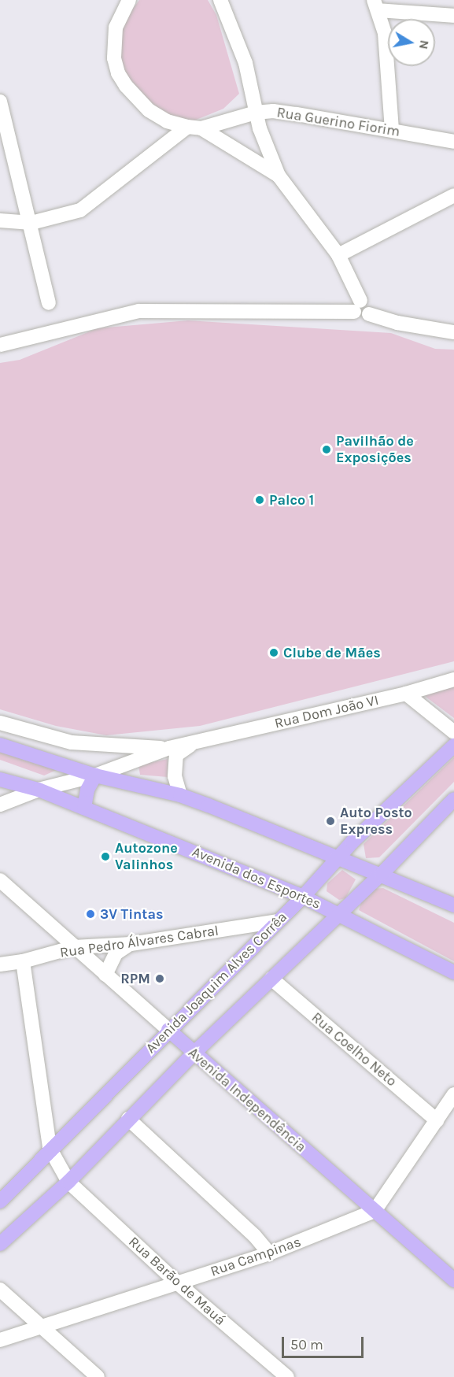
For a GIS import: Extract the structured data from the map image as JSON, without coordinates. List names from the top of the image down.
{
  "streets": {
    "main road": ["Avenida dos Esportes", "Avenida Joaquim Alves Corrêa", "Avenida Independência"],
    "street": [
      "Rua Guerino Fiorim",
      "Rua Dom João VI",
      "Rua Pedro Álvares Cabral",
      "Rua Coelho Neto",
      "Rua Campinas",
      "Rua Barão de Mauá"
    ]
  },
  "crossings": [
    ["Rua Dom João VI", "Avenida dos Esportes"],
    ["Avenida dos Esportes", "Avenida Joaquim Alves Corrêa"],
    ["Rua Pedro Álvares Cabral", "Avenida Joaquim Alves Corrêa"],
    ["Rua Pedro Álvares Cabral", "Avenida Independência"],
    ["Avenida Joaquim Alves Corrêa", "Avenida Independência"],
    ["Avenida Joaquim Alves Corrêa", "Rua Barão de Mauá"],
    ["Avenida Independência", "Rua Campinas"],
    ["Rua Campinas", "Rua Barão de Mauá"]
  ],
  "places": [
    "Pavilhão de Exposições",
    "Palco 1",
    "Clube de Mães",
    "Auto Posto Express",
    "Autozone Valinhos",
    "3V Tintas",
    "RPM"
  ],
  "scale_bar": "50 m",
  "north": "right"
}
